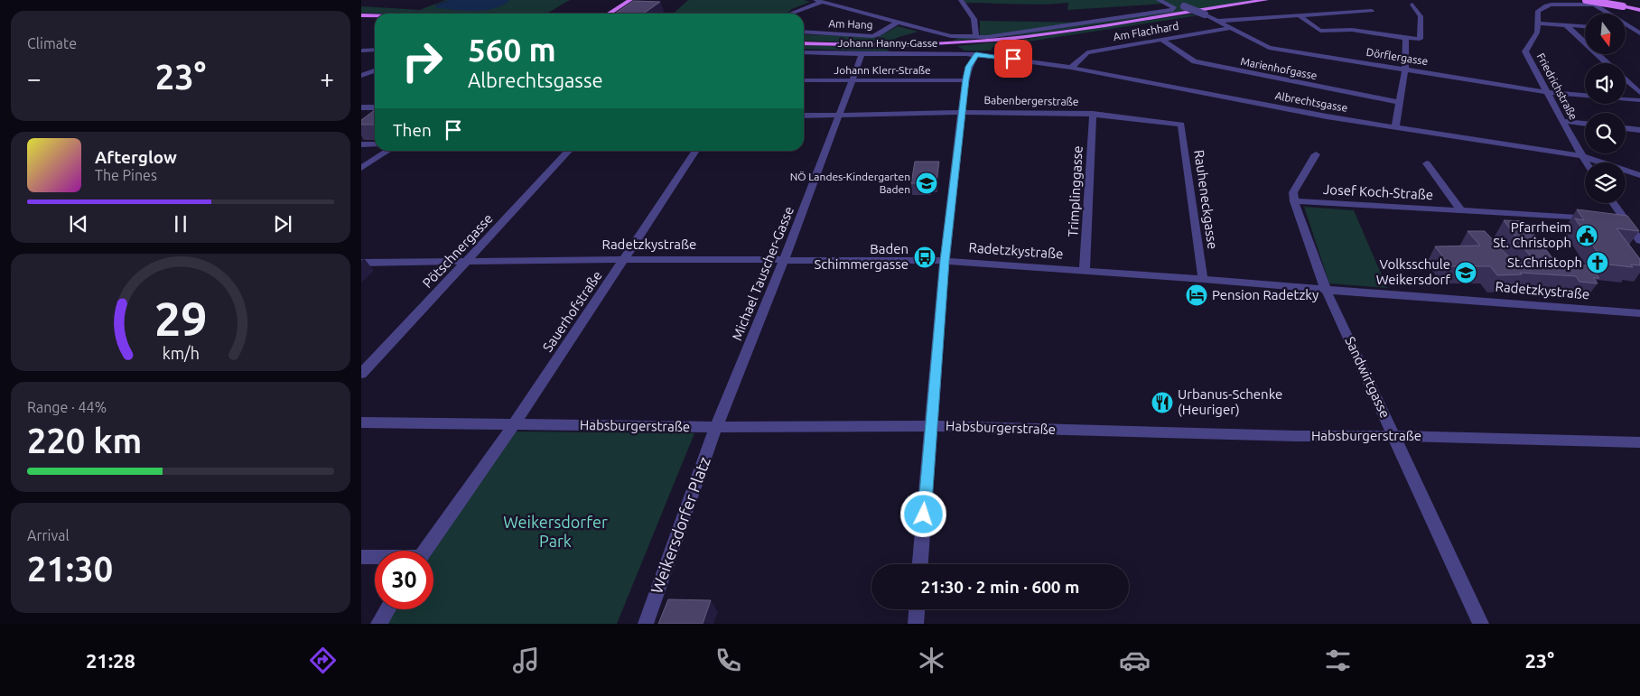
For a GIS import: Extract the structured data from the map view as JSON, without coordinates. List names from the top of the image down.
{
  "streets": {
    "street": [
      "Am Hang",
      "Am Flachhard",
      "Johann Hanny-Gasse",
      "Dörflergasse",
      "Marienhofgasse",
      "Johann Klerr-Straße",
      "Friedrichstraße",
      "Babenbergerstraße",
      "Albrechtsgasse",
      "Trimplinggasse",
      "Josef Koch-Straße",
      "Rauheneckgasse",
      "Radetzkystraße",
      "Pötschnergasse",
      "Michael Tauscher-Gasse",
      "Sauerhofstraße",
      "Sandwirtgasse",
      "Habsburgerstraße",
      "Weikersdorfer Platz"
    ]
  },
  "crossings": [
    ["Am Flachhard", "Dörflergasse"],
    ["Am Flachhard", "Marienhofgasse"],
    ["Am Flachhard", "Albrechtsgasse"],
    ["Johann Hanny-Gasse", "Albrechtsgasse"],
    ["Johann Hanny-Gasse", "Michael Tauscher-Gasse"],
    ["Dörflergasse", "Friedrichstraße"],
    ["Johann Klerr-Straße", "Michael Tauscher-Gasse"],
    ["Friedrichstraße", "Albrechtsgasse"],
    ["Babenbergerstraße", "Trimplinggasse"],
    ["Babenbergerstraße", "Rauheneckgasse"],
    ["Babenbergerstraße", "Michael Tauscher-Gasse"],
    ["Trimplinggasse", "Radetzkystraße"],
    ["Josef Koch-Straße", "Sandwirtgasse"],
    ["Rauheneckgasse", "Radetzkystraße"],
    ["Radetzkystraße", "Pötschnergasse"],
    ["Radetzkystraße", "Michael Tauscher-Gasse"],
    ["Radetzkystraße", "Sauerhofstraße"],
    ["Radetzkystraße", "Sandwirtgasse"],
    ["Michael Tauscher-Gasse", "Habsburgerstraße"],
    ["Michael Tauscher-Gasse", "Weikersdorfer Platz"],
    ["Sauerhofstraße", "Habsburgerstraße"],
    ["Sandwirtgasse", "Habsburgerstraße"],
    ["Habsburgerstraße", "Weikersdorfer Platz"]
  ],
  "parks": ["Weikersdorfer Park"],
  "places": {
    "school or university": ["NÖ Landes-Kindergarten Baden", "Volksschule Weikersdorf"],
    "public building": ["Pfarrheim St. Christoph"],
    "bus stop": ["Baden Schimmergasse"],
    "church": ["St.Christoph"],
    "hotel": ["Pension Radetzky"],
    "restaurant": ["Urbanus-Schenke (Heuriger)"]
  },
  "north": "bottom",
  "page": {
    "tile": [
      "Climate",
      ["Range · 44%", "220 km"],
      ["Arrival", "21:30"]
    ],
    "turn": ["560 m", "Albrechtsgasse"],
    "heat": ["−", "23°", "+"],
    "then": "Then",
    "song": ["Afterglow", "The Pines"],
    "limit": "30",
    "trip": "21:30 · 2 min · 600 m",
    "tabs": ["21:28", "23°"],
    "gauge": ["29", "km/h"]
  }
}
